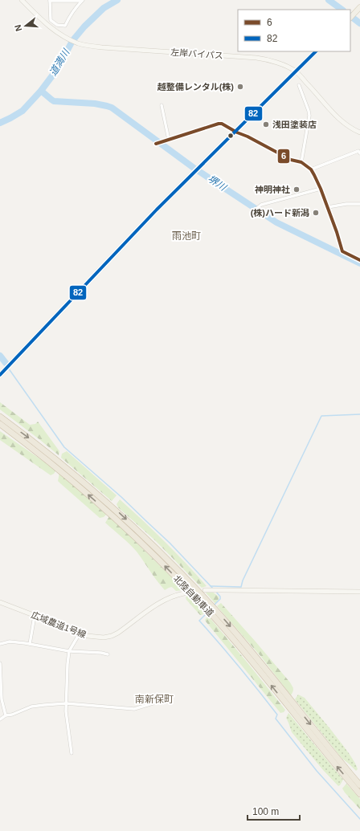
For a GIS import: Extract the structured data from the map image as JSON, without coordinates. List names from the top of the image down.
{
  "streets": {
    "highway": ["北陸自動車道"],
    "street": ["左岸バイパス", "広域農道1号線"]
  },
  "districts": ["雨池町", "南新保町"],
  "water": ["道満川", "堺川"],
  "places": [
    "越整備レンタル(株)",
    "浅田塗装店",
    "神明神社",
    "(株)ハード新潟"
  ],
  "lines": ["transit line 82", "transit line 6"],
  "legend": ["6", "82"],
  "scale_bar": "100 m",
  "north": "left"
}
